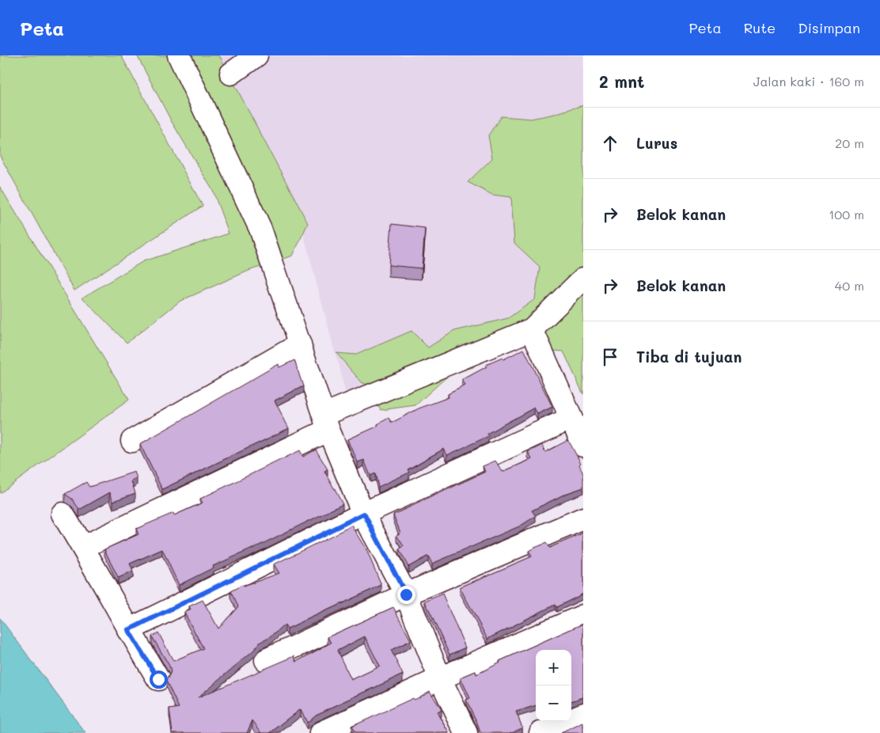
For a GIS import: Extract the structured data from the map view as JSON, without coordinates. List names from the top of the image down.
{
  "page": {
    "header": "Peta",
    "nav": ["Peta", "Rute", "Disimpan"],
    "heading": ["2 mnt", "Jalan kaki · 160 m"],
    "list": [
      ["Lurus", "20 m"],
      ["Belok kanan", "100 m"],
      ["Belok kanan", "40 m"],
      "Tiba di tujuan"
    ],
    "map_buttons": ["+", "−"]
  }
}
